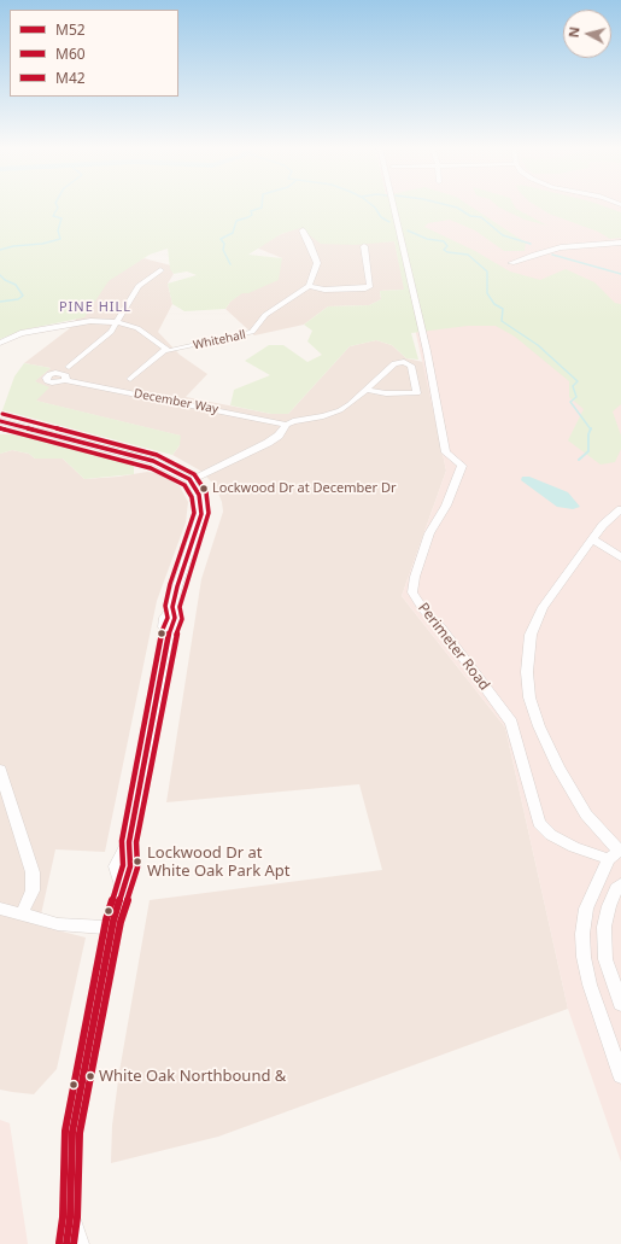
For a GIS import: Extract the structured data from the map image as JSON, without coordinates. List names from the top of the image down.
{
  "streets": {
    "street": ["Whitehall", "December Way", "Perimeter Road"]
  },
  "districts": ["PINE HILL"],
  "places": ["Lockwood Dr at December Dr", "Lockwood Dr at White Oak Park Apt", "White Oak Northbound &"],
  "lines": ["transit line M42", "transit line M52", "transit line M60"],
  "legend": ["M52", "M60", "M42"],
  "north": "left"
}
